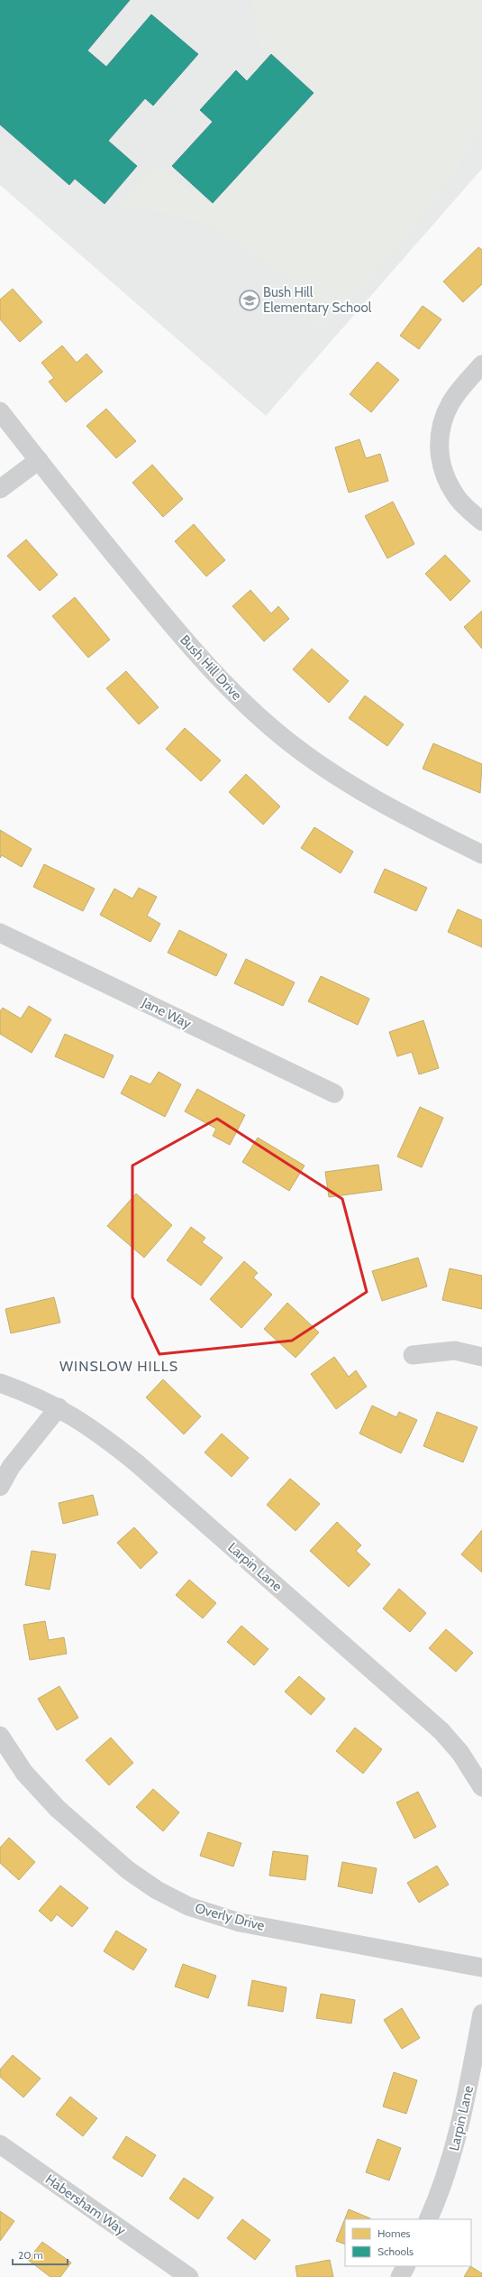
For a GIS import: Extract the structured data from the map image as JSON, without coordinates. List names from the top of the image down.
{
  "streets": {
    "street": [
      "Bush Hill Drive",
      "Jane Way",
      "Larpin Lane",
      "Overly Drive",
      "Habersham Way"
    ]
  },
  "districts": ["WINSLOW HILLS"],
  "places": {
    "school or university": ["Bush Hill Elementary School"]
  },
  "legend": ["Homes", "Schools"],
  "scale_bar": "20 m"
}
